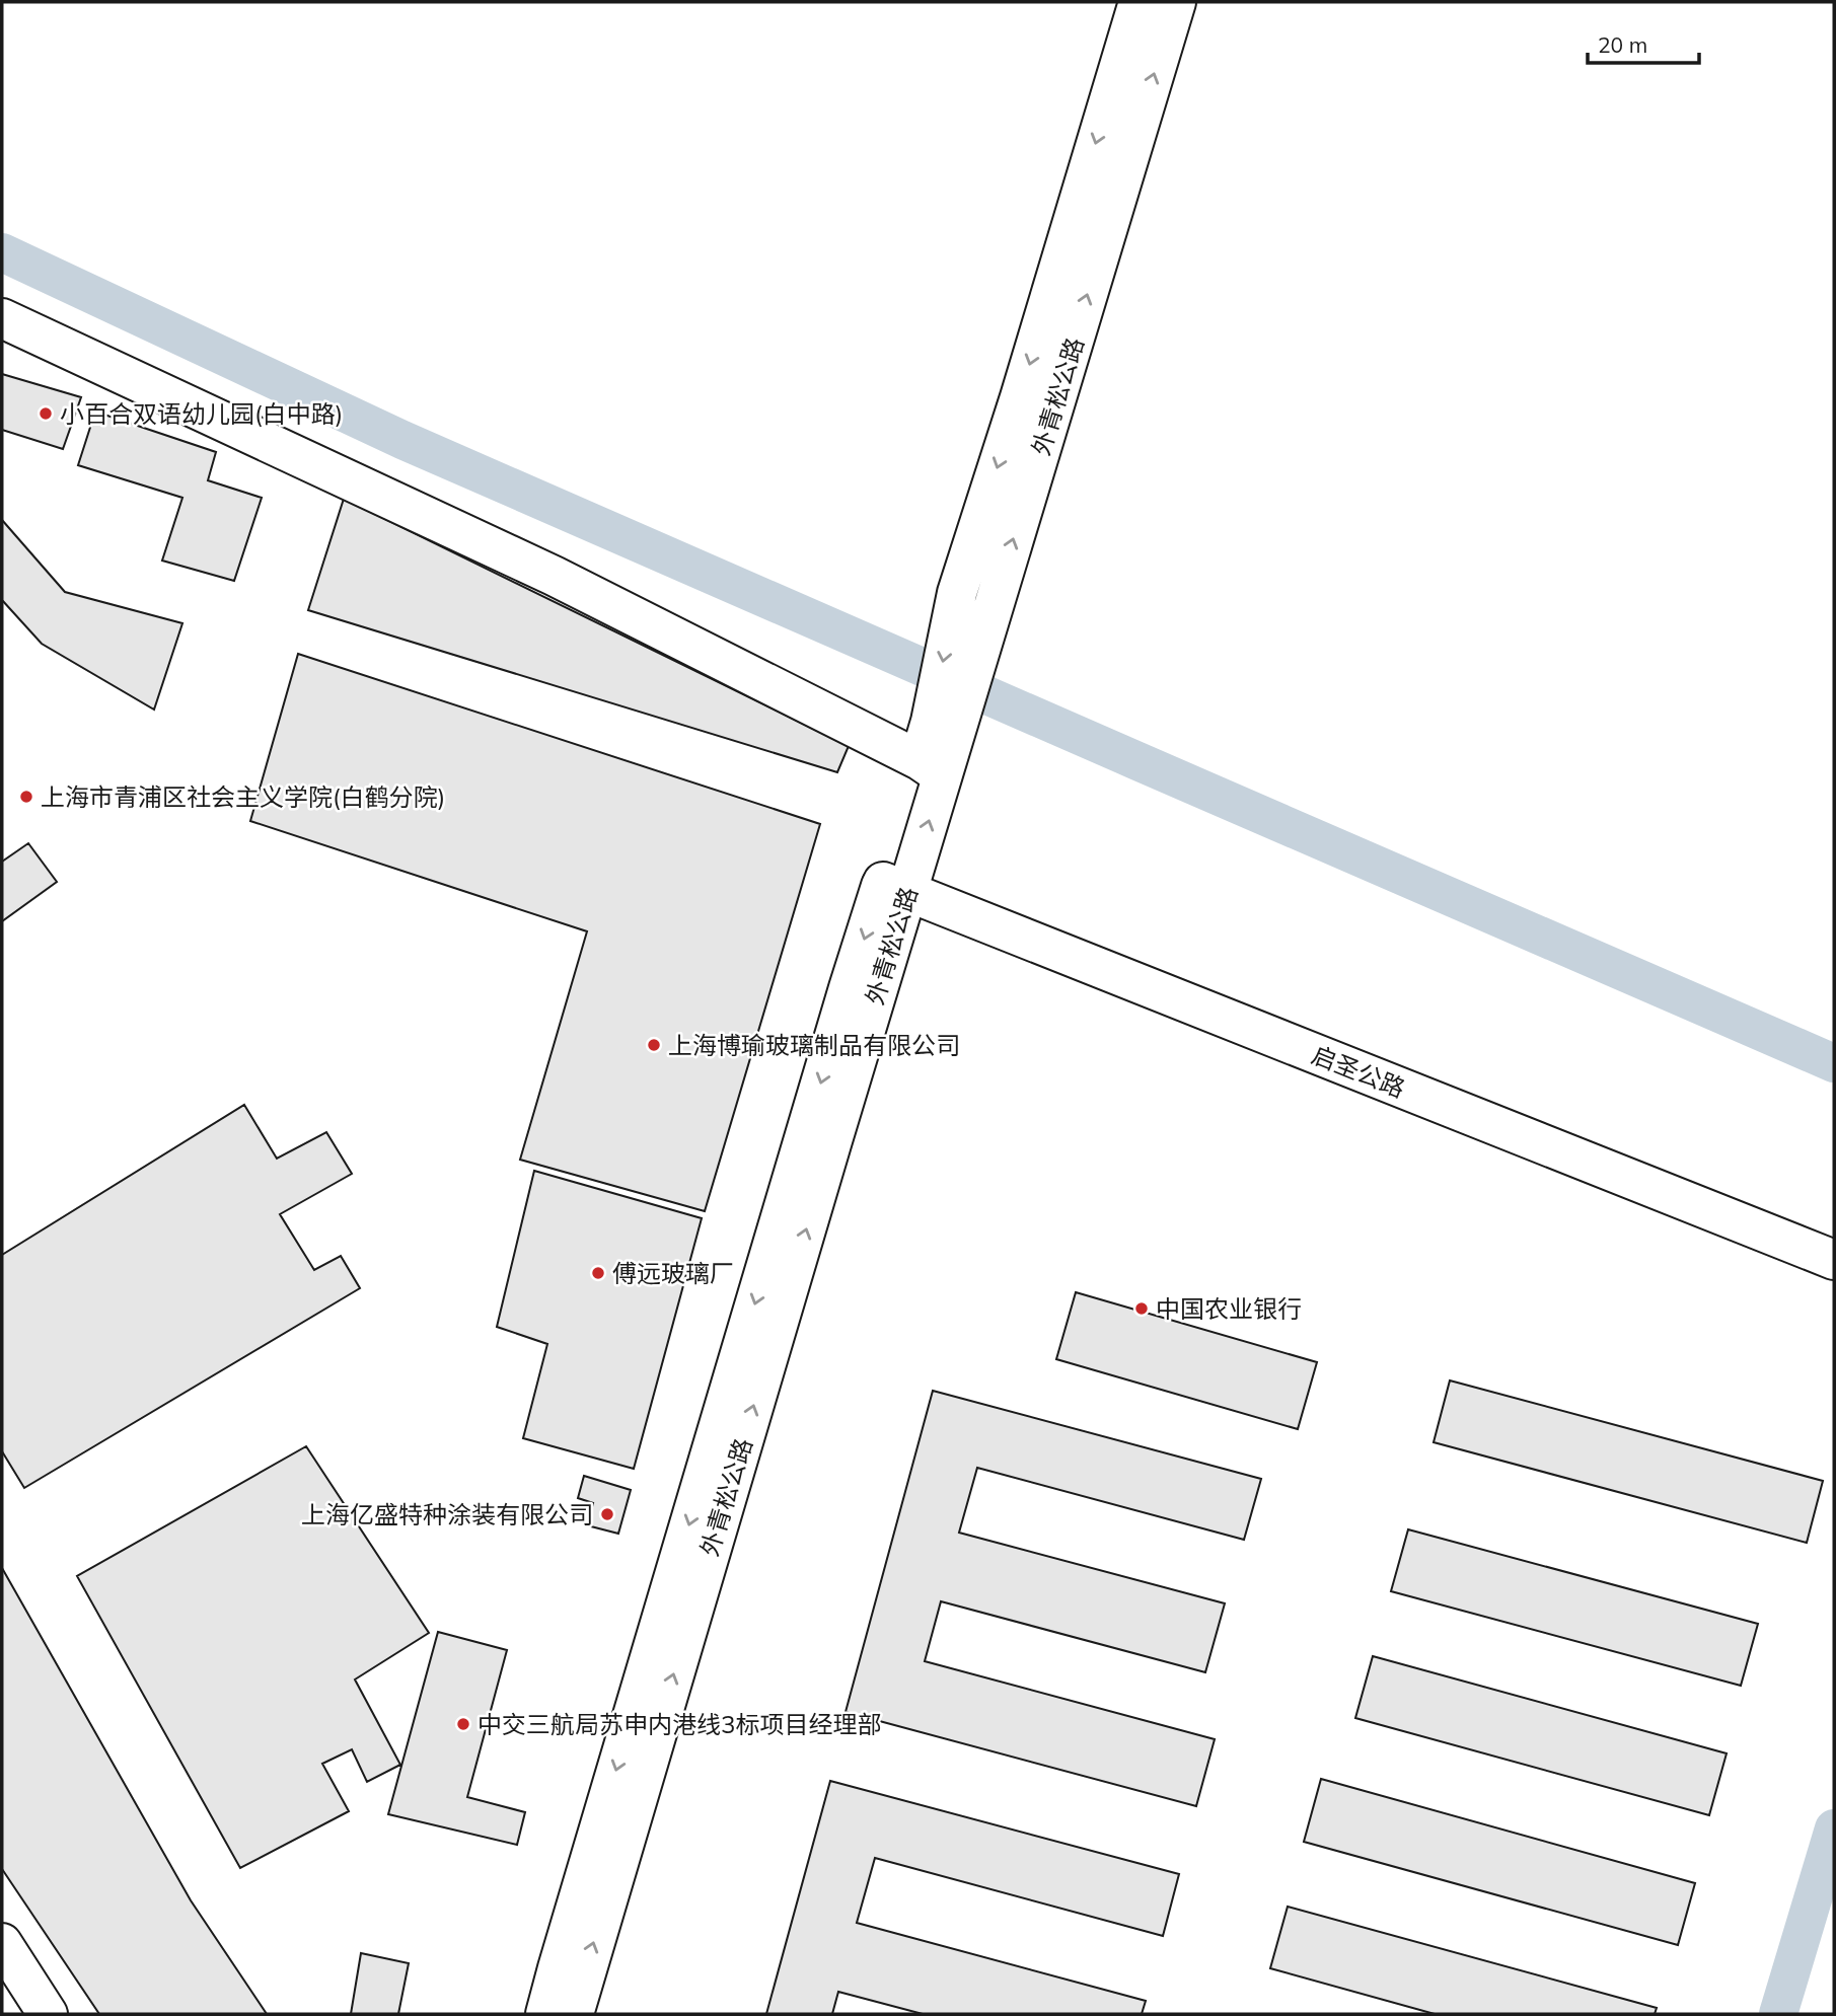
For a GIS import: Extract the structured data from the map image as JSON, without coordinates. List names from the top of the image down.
{
  "streets": {
    "main road": ["外青松公路", "启圣公路"]
  },
  "crossings": [
    ["外青松公路", "启圣公路"]
  ],
  "places": [
    "小百合双语幼儿园(白中路)",
    "上海市青浦区社会主义学院(白鹤分院)",
    "上海博瑜玻璃制品有限公司",
    "傅远玻璃厂",
    "中国农业银行",
    "上海亿盛特种涂装有限公司",
    "中交三航局苏申内港线3标项目经理部"
  ],
  "scale_bar": "20 m"
}
